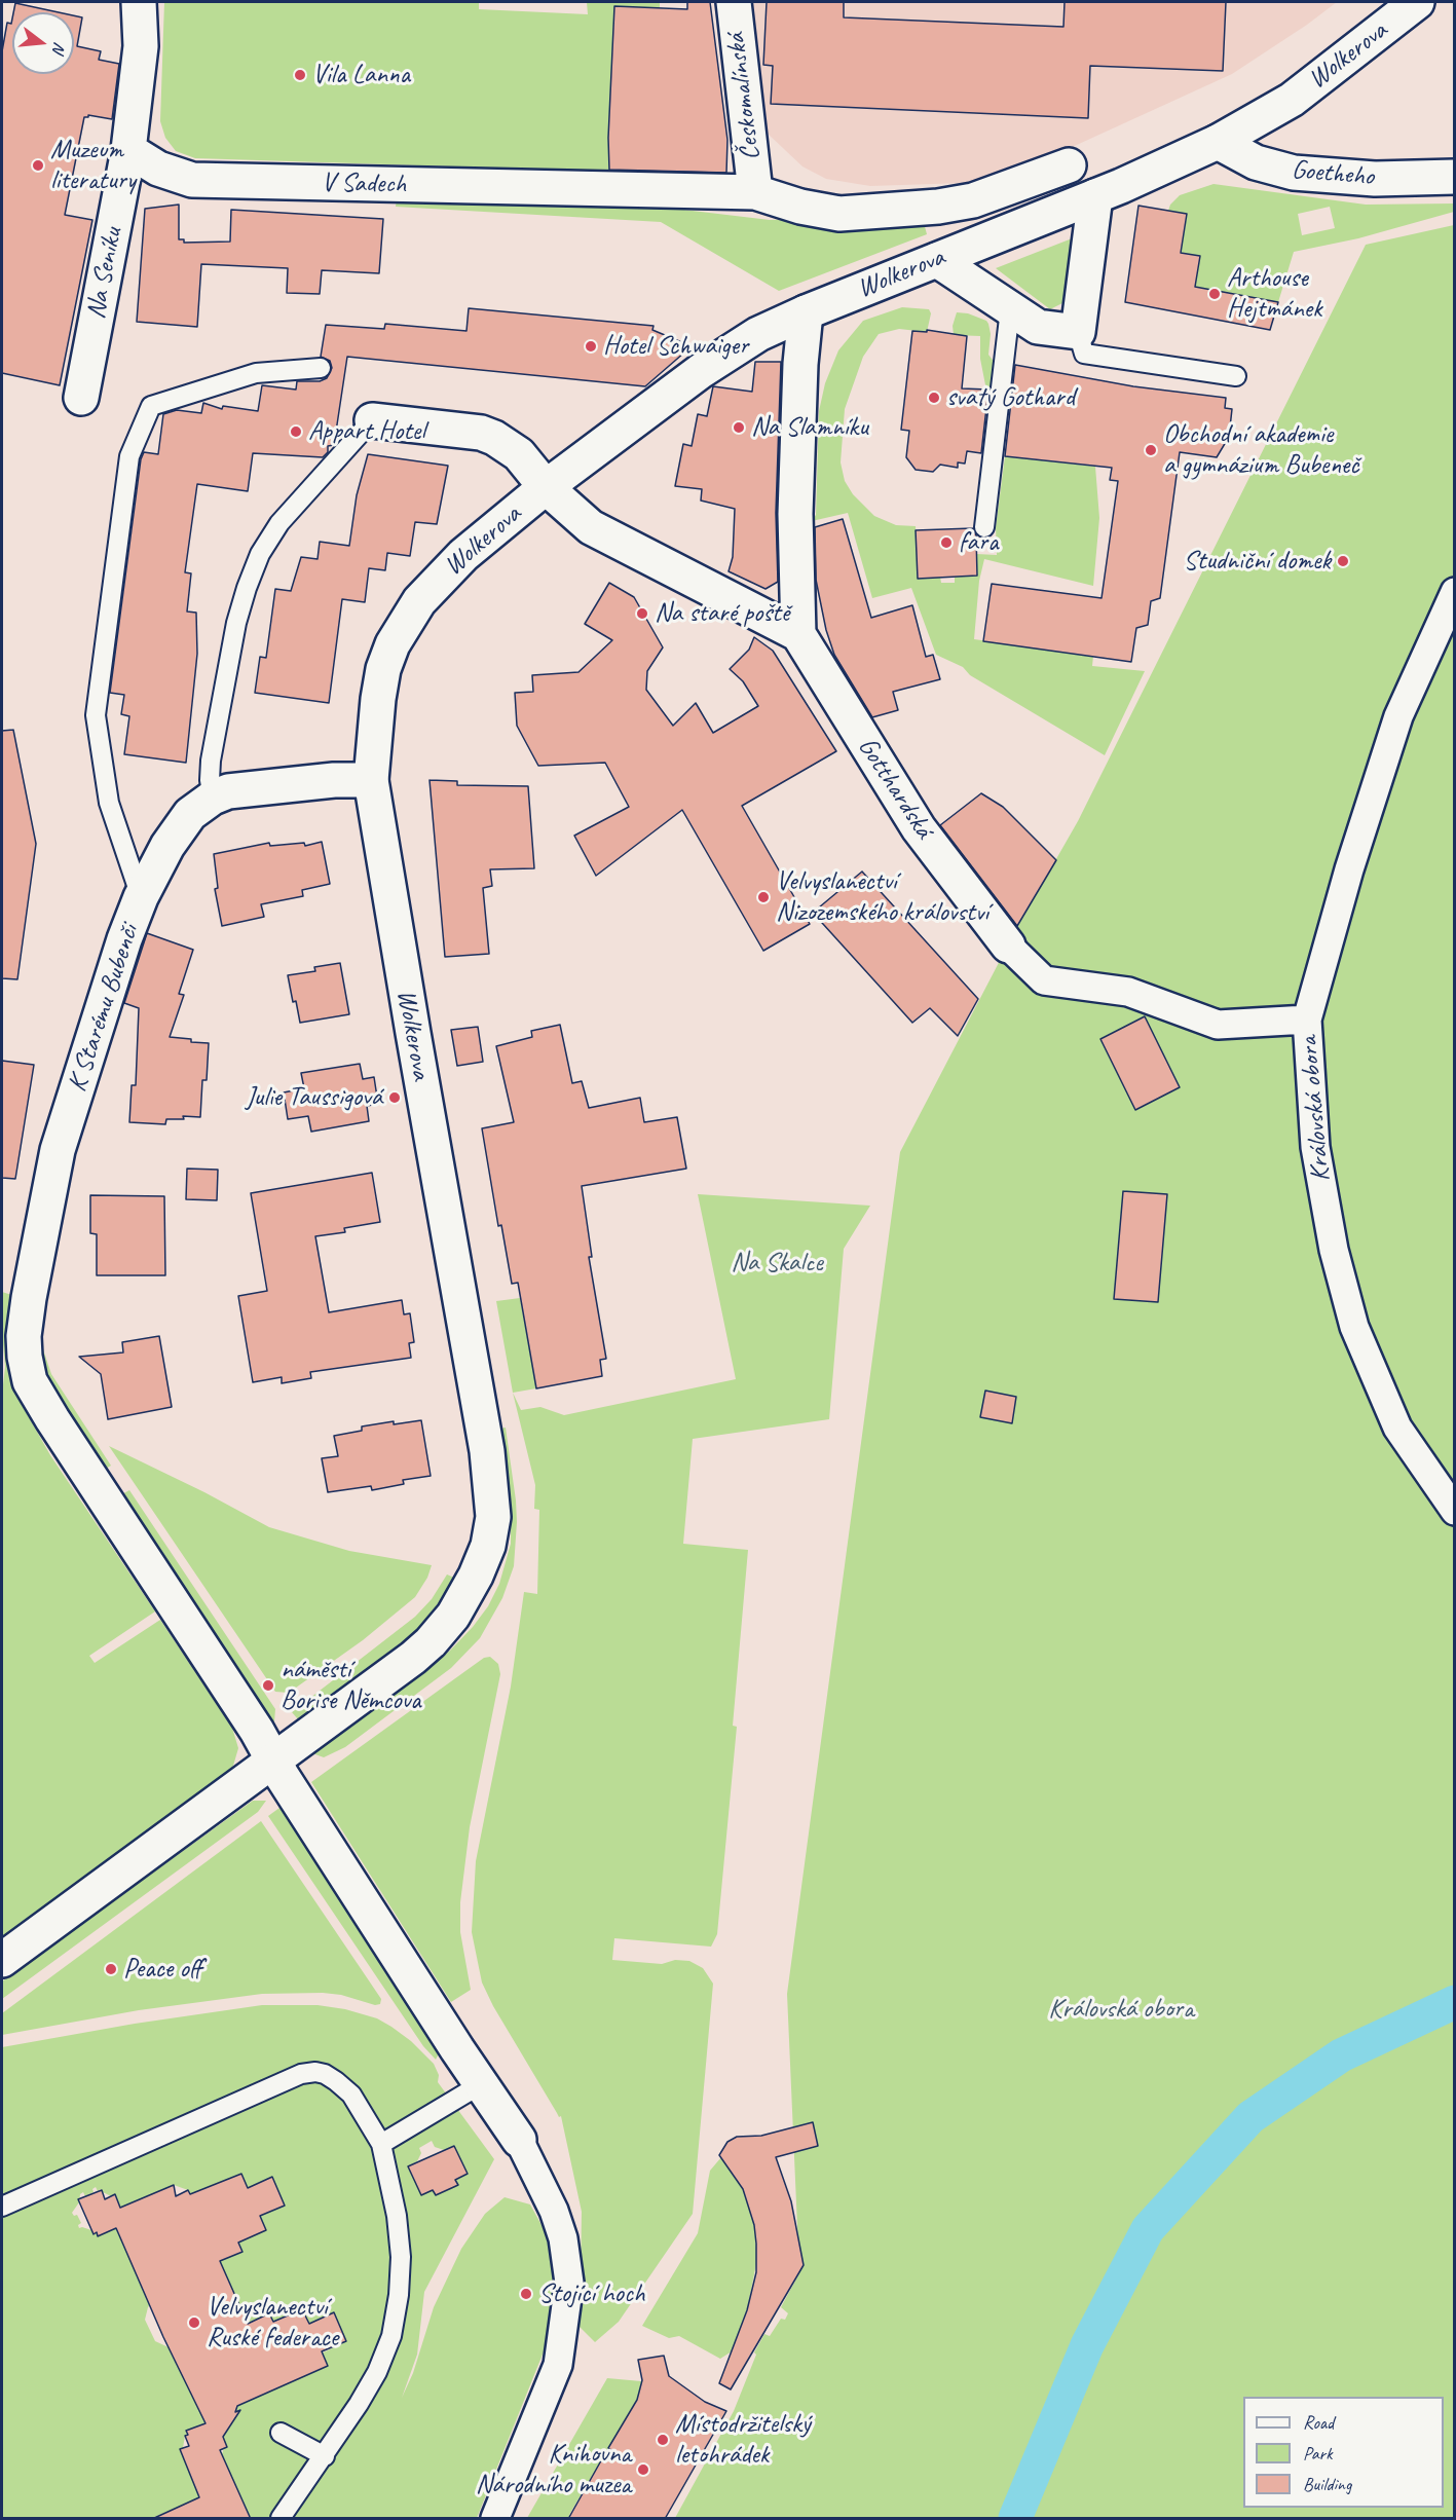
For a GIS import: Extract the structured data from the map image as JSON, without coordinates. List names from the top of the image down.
{
  "streets": {
    "street": [
      "Wolkerova",
      "Českomalínská",
      "Goetheho",
      "V Sadech",
      "Na Seníku",
      "Gotthardská",
      "K Starému Bubenči",
      "Královská obora"
    ]
  },
  "crossings": [
    ["Wolkerova", "Goetheho"],
    ["Wolkerova", "K Starému Bubenči"],
    ["Českomalínská", "V Sadech"],
    ["V Sadech", "Na Seníku"],
    ["Gotthardská", "Královská obora"]
  ],
  "parks": ["Na Skalce", "Královská obora"],
  "places": [
    "Vila Lanna",
    "Muzeum literatury",
    "Arthouse Hejtmánek",
    "Hotel Schwaiger",
    "svatý Gothard",
    "Na Slamníku",
    "Appart Hotel",
    "Obchodní akademie a gymnázium Bubeneč",
    "fara",
    "Studniční domek",
    "Na staré poště",
    "Velvyslanectví Nizozemského království",
    "Julie Taussigová",
    "náměstí Borise Němcova",
    "Peace off",
    "Stojící hoch",
    "Velvyslanectví Ruské federace",
    "Místodržitelský letohrádek",
    "Knihovna Národního muzea"
  ],
  "legend": ["Road", "Park", "Building"],
  "north": "right"
}
